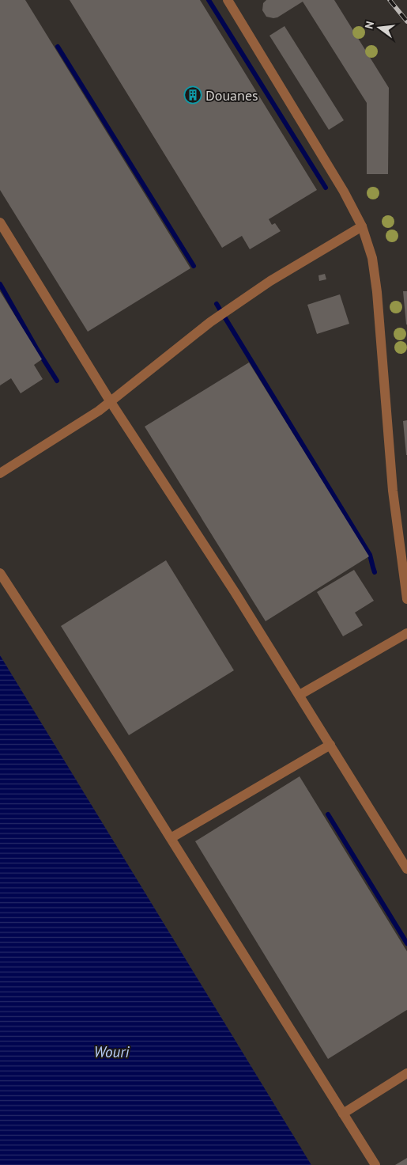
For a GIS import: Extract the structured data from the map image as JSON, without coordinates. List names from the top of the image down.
{
  "water": ["Wouri"],
  "places": {
    "building": ["Douanes"]
  },
  "north": "left"
}
